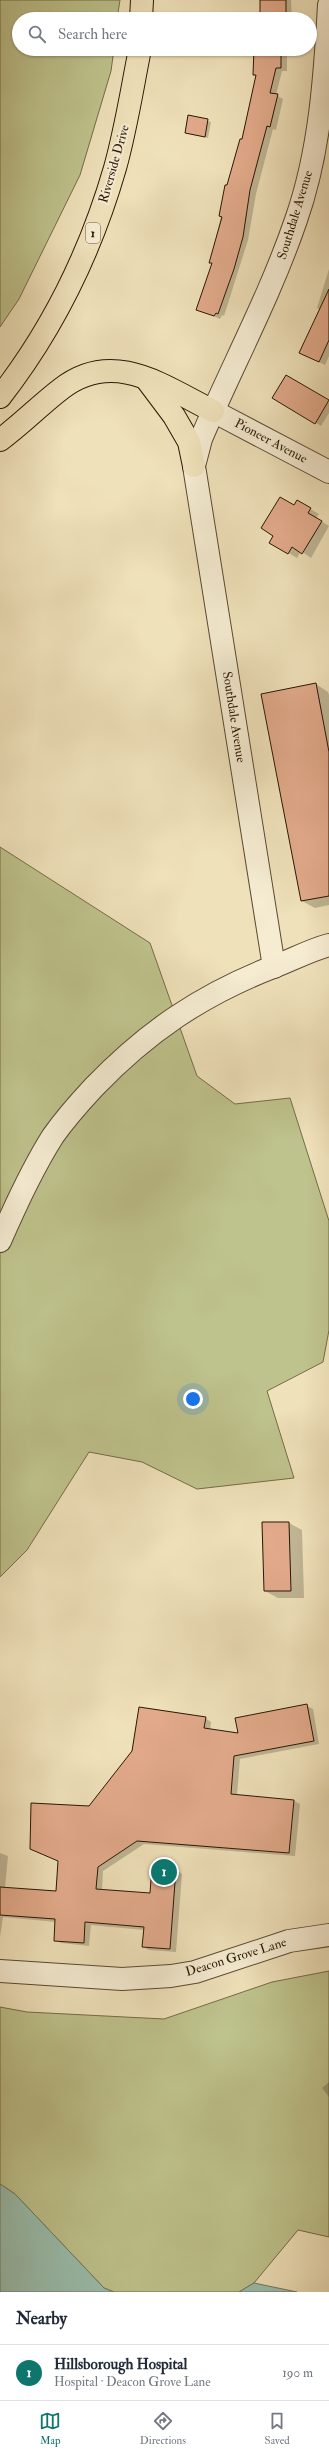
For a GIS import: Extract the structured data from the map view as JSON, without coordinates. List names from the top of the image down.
{
  "streets": {
    "highway": ["Riverside Drive", "1"],
    "street": ["Southdale Avenue", "Pioneer Avenue", "Deacon Grove Lane"]
  },
  "crossings": [
    ["Southdale Avenue", "Pioneer Avenue"]
  ],
  "page": {
    "search": "Search here",
    "pins": "1",
    "heading": "Nearby",
    "list": [
      {
        "mark": "1",
        "name": "Hillsborough Hospital",
        "note": "Hospital · Deacon Grove Lane",
        "value": "190 m"
      }
    ],
    "nav": ["Map", "Directions", "Saved"]
  }
}
